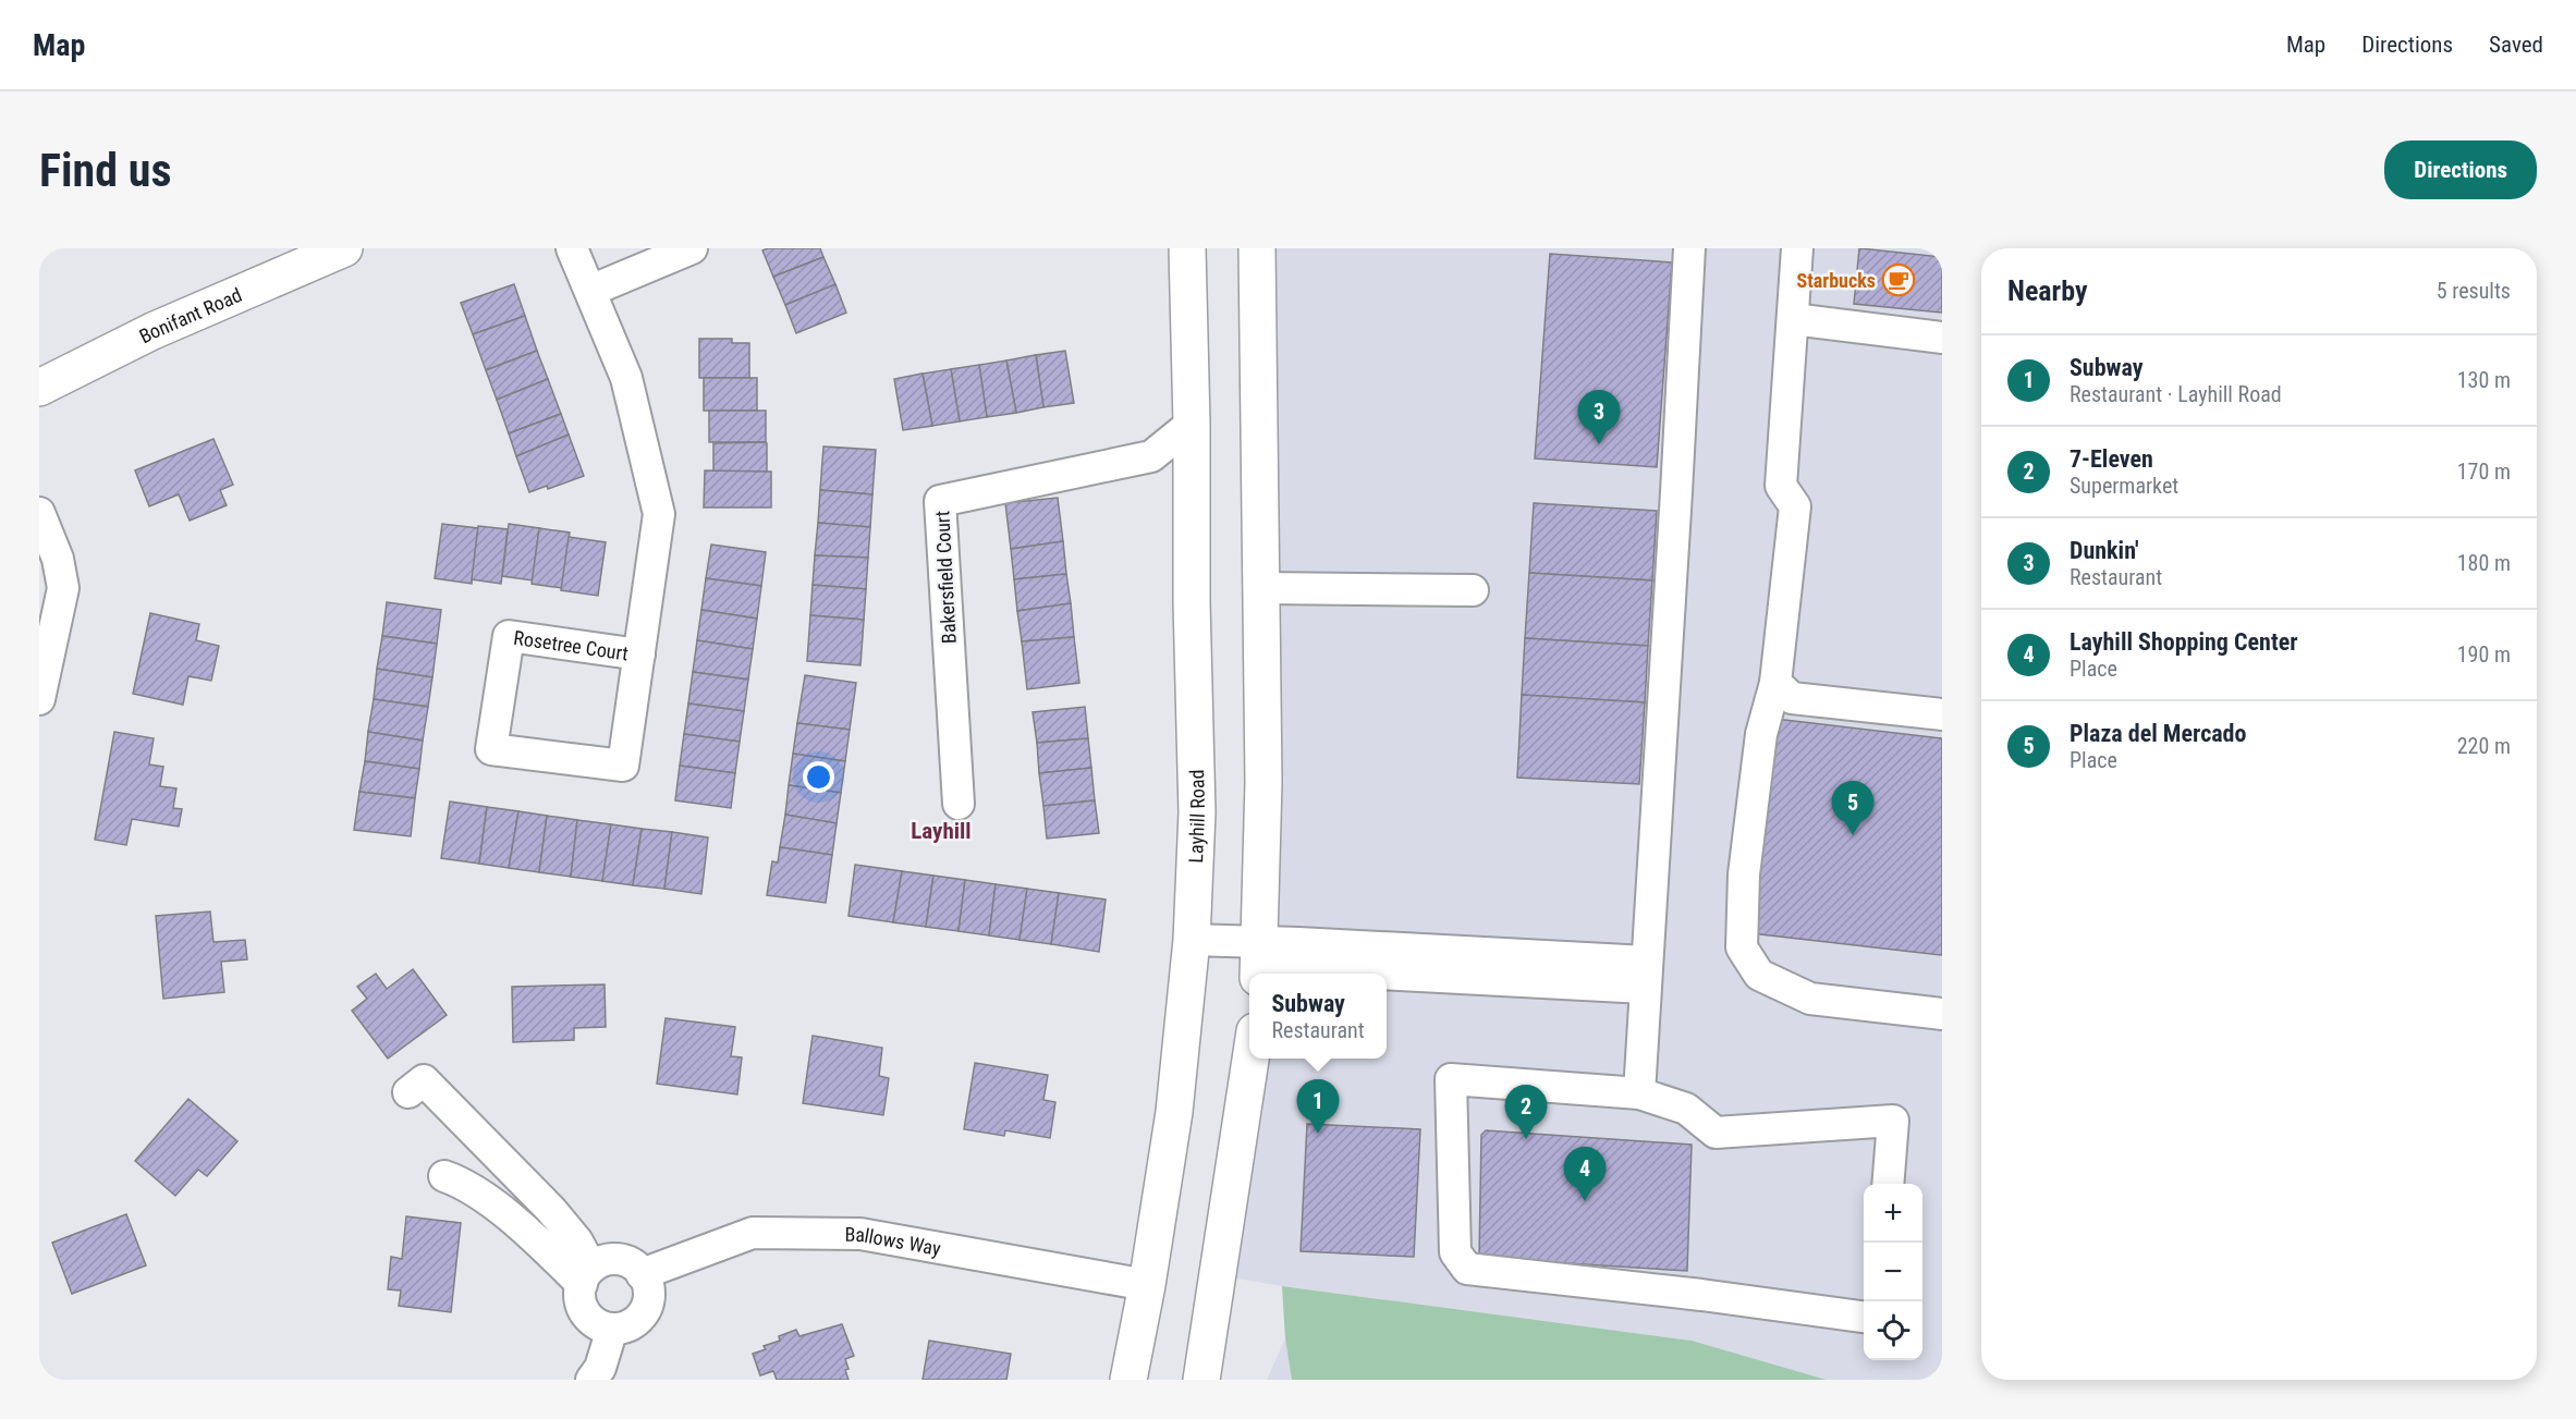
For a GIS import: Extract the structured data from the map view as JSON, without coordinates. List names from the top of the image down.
{
  "streets": {
    "main road": ["Bonifant Road", "Layhill Road"],
    "street": ["Bakersfield Court", "Rosetree Court", "Ballows Way"]
  },
  "crossings": [
    ["Bakersfield Court", "Layhill Road"],
    ["Layhill Road", "Ballows Way"]
  ],
  "districts": ["Layhill"],
  "places": {
    "cafe": ["Starbucks"]
  },
  "page": {
    "header": "Map",
    "nav": ["Map", "Directions", "Saved"],
    "buttons": "Directions",
    "title": "Find us",
    "heading": ["Nearby", "5 results"],
    "list": [
      {
        "mark": "1",
        "name": "Subway",
        "note": "Restaurant · Layhill Road",
        "value": "130 m"
      },
      {
        "mark": "2",
        "name": "7-Eleven",
        "note": "Supermarket",
        "value": "170 m"
      },
      {
        "mark": "3",
        "name": "Dunkin'",
        "note": "Restaurant",
        "value": "180 m"
      },
      {
        "mark": "4",
        "name": "Layhill Shopping Center",
        "note": "Place",
        "value": "190 m"
      },
      {
        "mark": "5",
        "name": "Plaza del Mercado",
        "note": "Place",
        "value": "220 m"
      }
    ],
    "pins": [
      "3",
      "5",
      "1",
      "2",
      "4"
    ],
    "popup": ["Subway", "Restaurant"],
    "map_buttons": ["+", "−"]
  }
}
